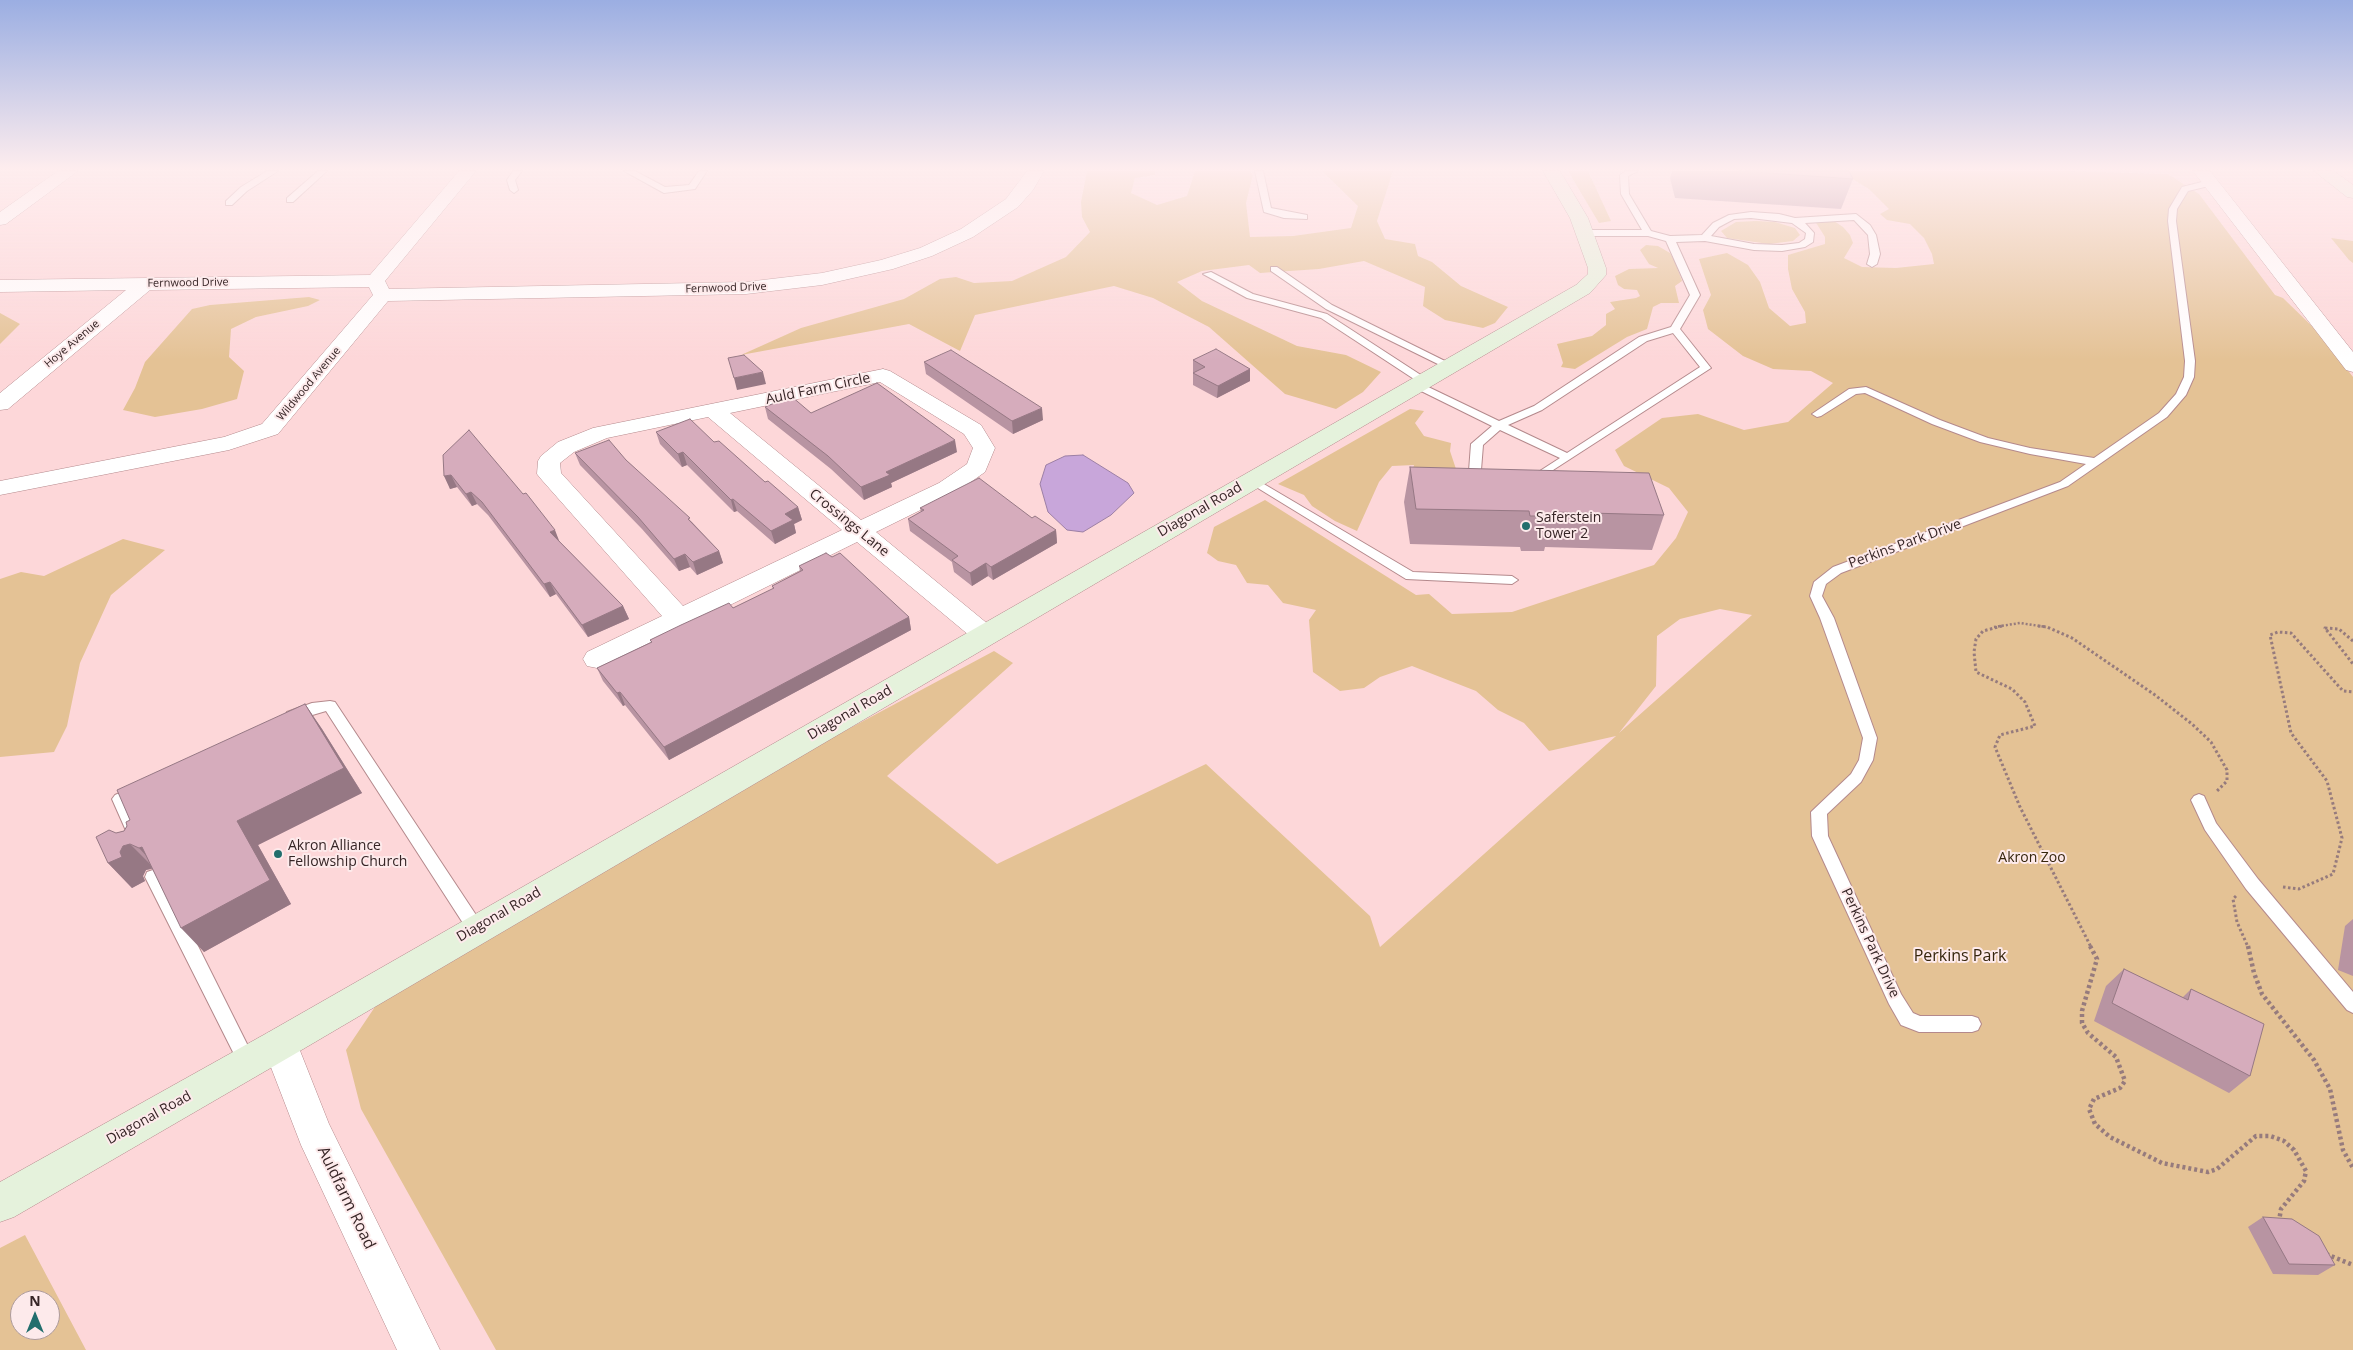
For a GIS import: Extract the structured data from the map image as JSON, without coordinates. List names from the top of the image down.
{
  "streets": {
    "street": [
      "Fernwood Drive",
      "Hoye Avenue",
      "Wildwood Avenue",
      "Auld Farm Circle",
      "Diagonal Road",
      "Crossings Lane",
      "Auldfarm Road"
    ],
    "lane": ["Perkins Park Drive"]
  },
  "crossings": [
    ["Fernwood Drive", "Hoye Avenue"],
    ["Fernwood Drive", "Wildwood Avenue"],
    ["Auld Farm Circle", "Crossings Lane"],
    ["Diagonal Road", "Crossings Lane"],
    ["Diagonal Road", "Auldfarm Road"]
  ],
  "parks": ["Akron Zoo", "Perkins Park"],
  "places": ["Saferstein Tower 2", "Akron Alliance Fellowship Church"],
  "north": "top"
}
